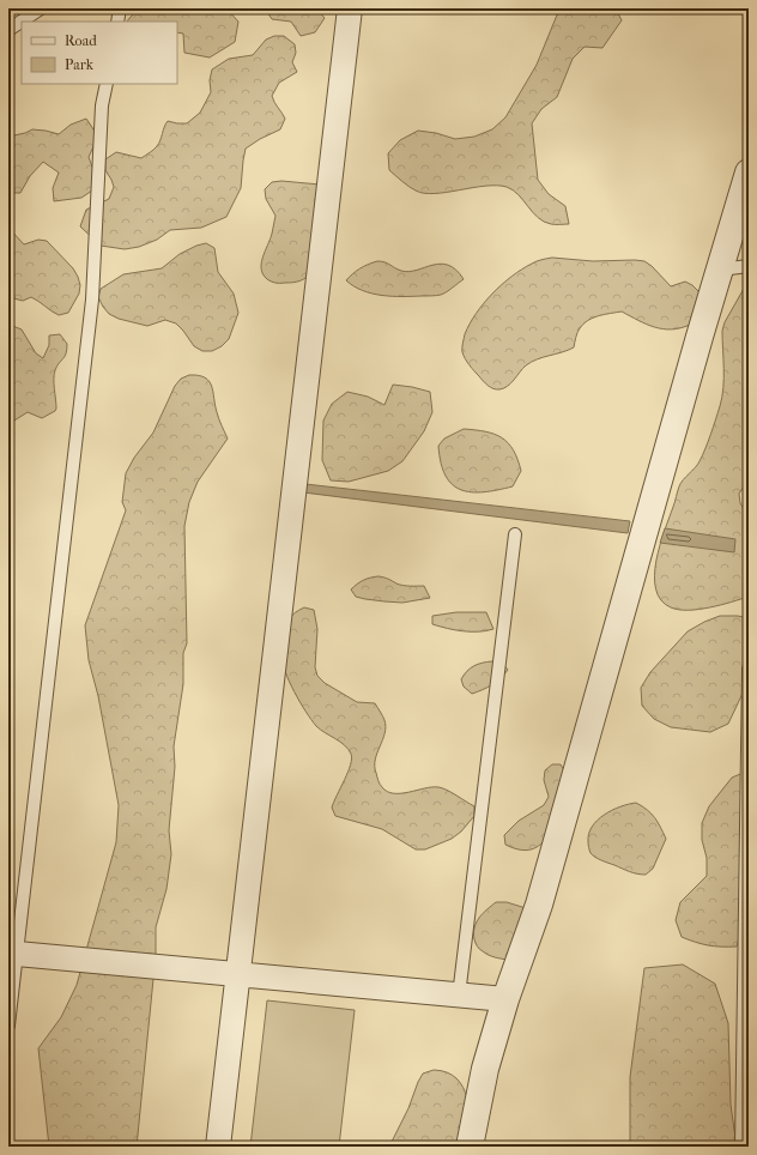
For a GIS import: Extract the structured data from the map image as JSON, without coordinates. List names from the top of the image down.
{
  "legend": ["Road", "Park"]
}
